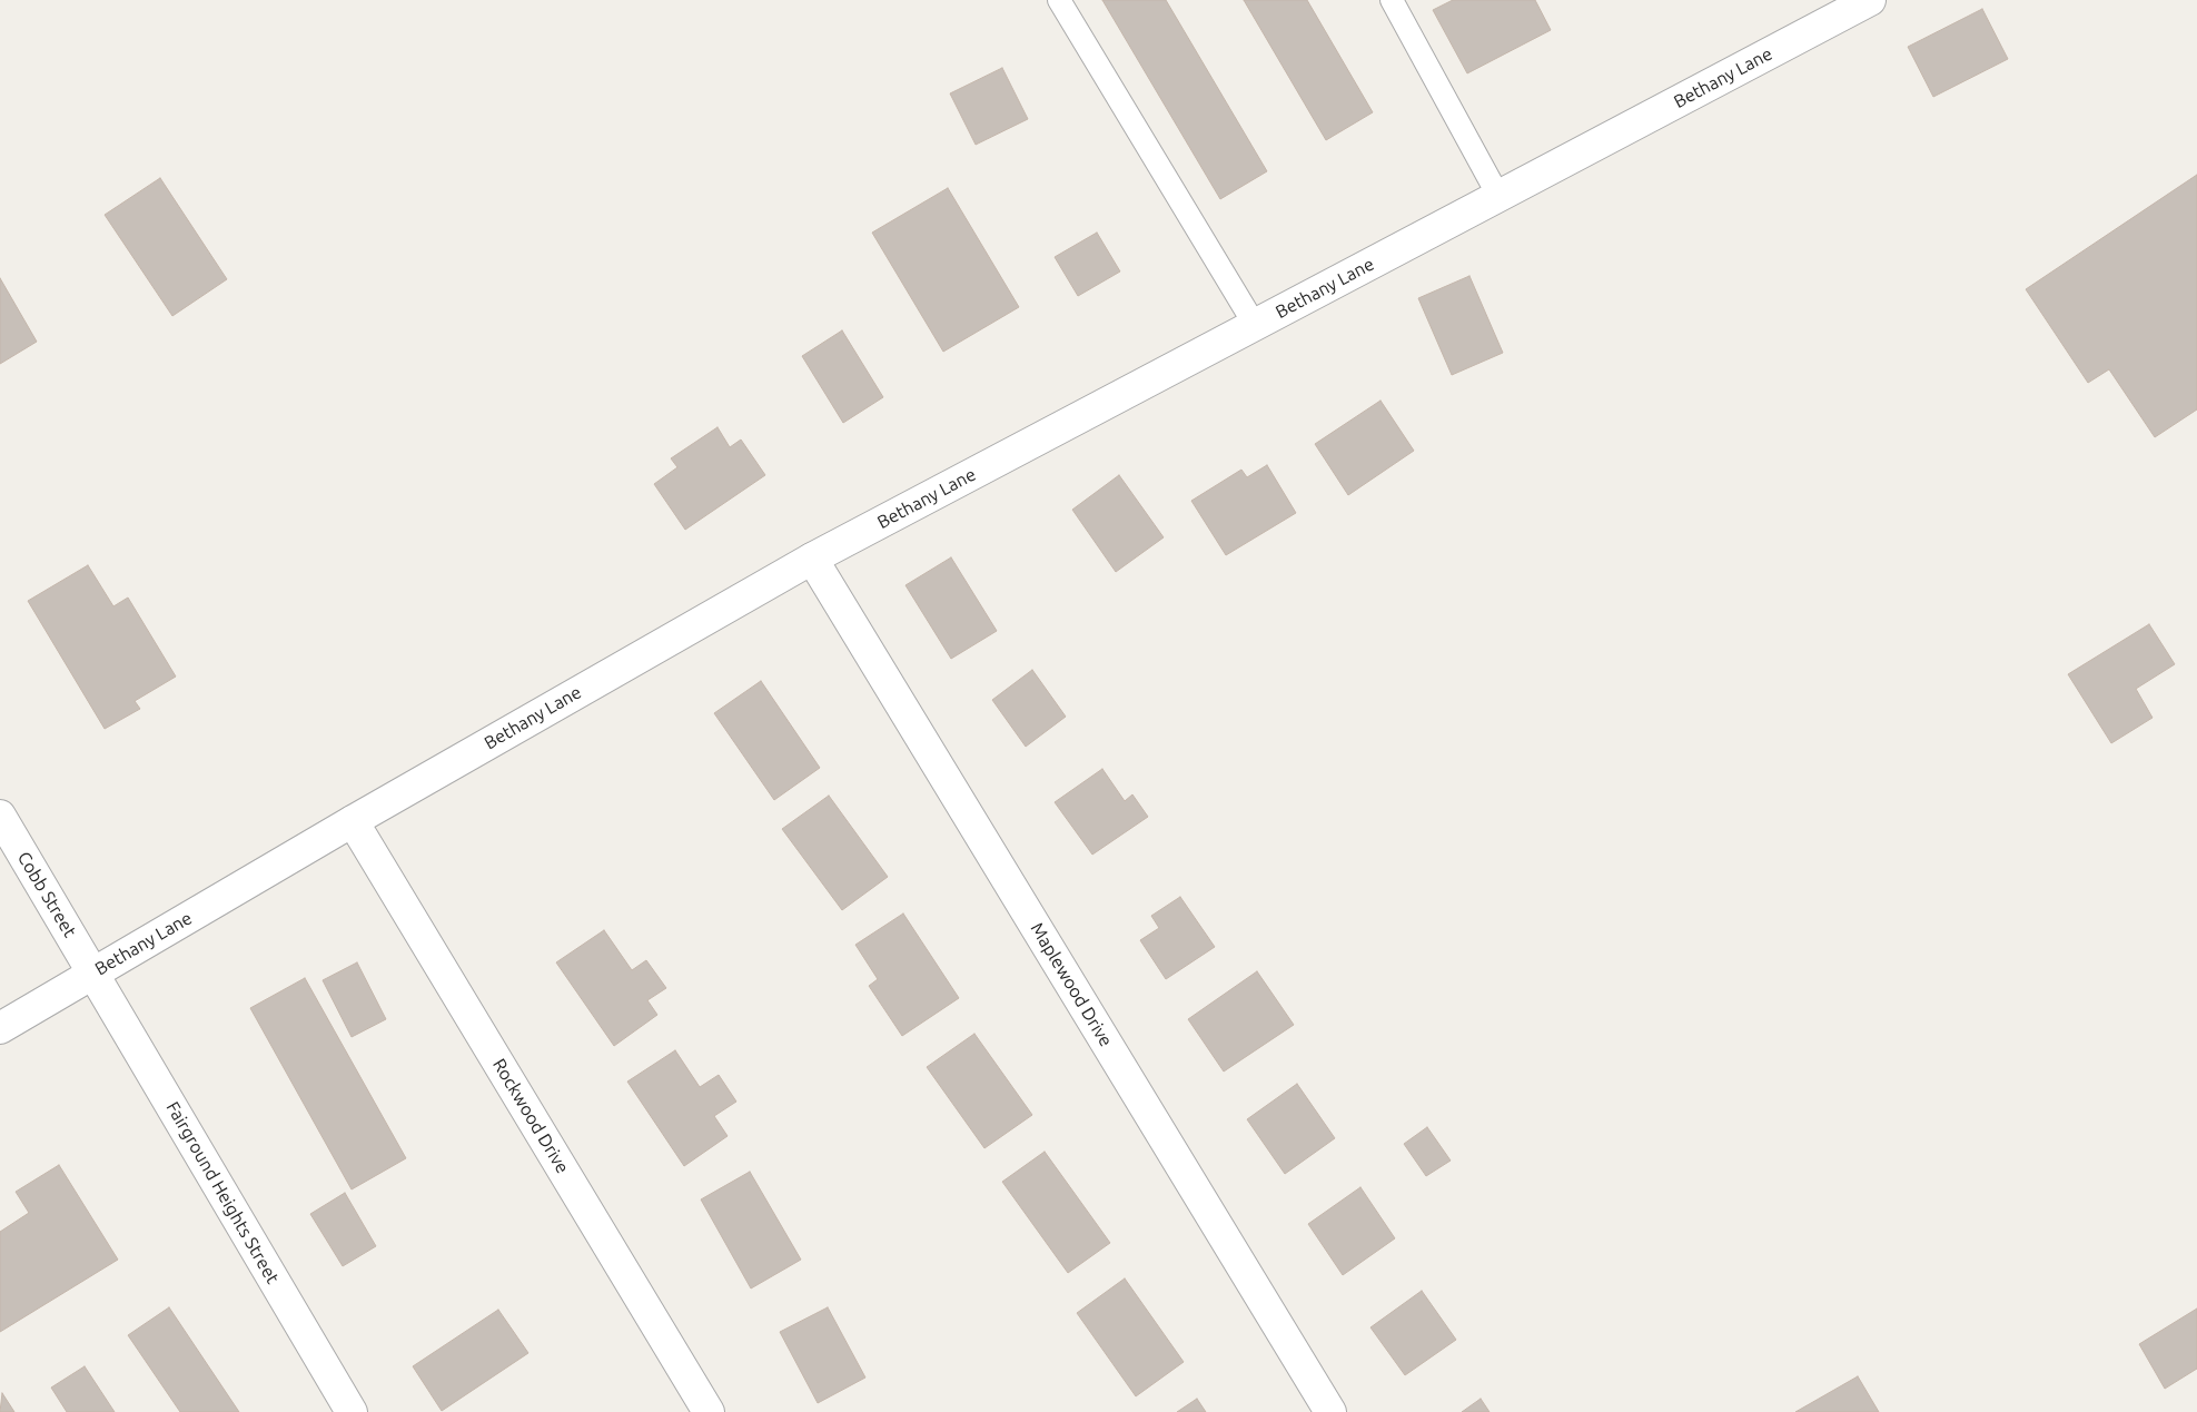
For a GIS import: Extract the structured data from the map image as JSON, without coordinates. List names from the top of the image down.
{
  "streets": {
    "street": [
      "Bethany Lane",
      "Cobb Street",
      "Maplewood Drive",
      "Rockwood Drive",
      "Fairground Heights Street"
    ]
  },
  "crossings": [
    ["Bethany Lane", "Cobb Street"],
    ["Bethany Lane", "Maplewood Drive"],
    ["Bethany Lane", "Rockwood Drive"],
    ["Bethany Lane", "Fairground Heights Street"],
    ["Cobb Street", "Fairground Heights Street"]
  ]
}
